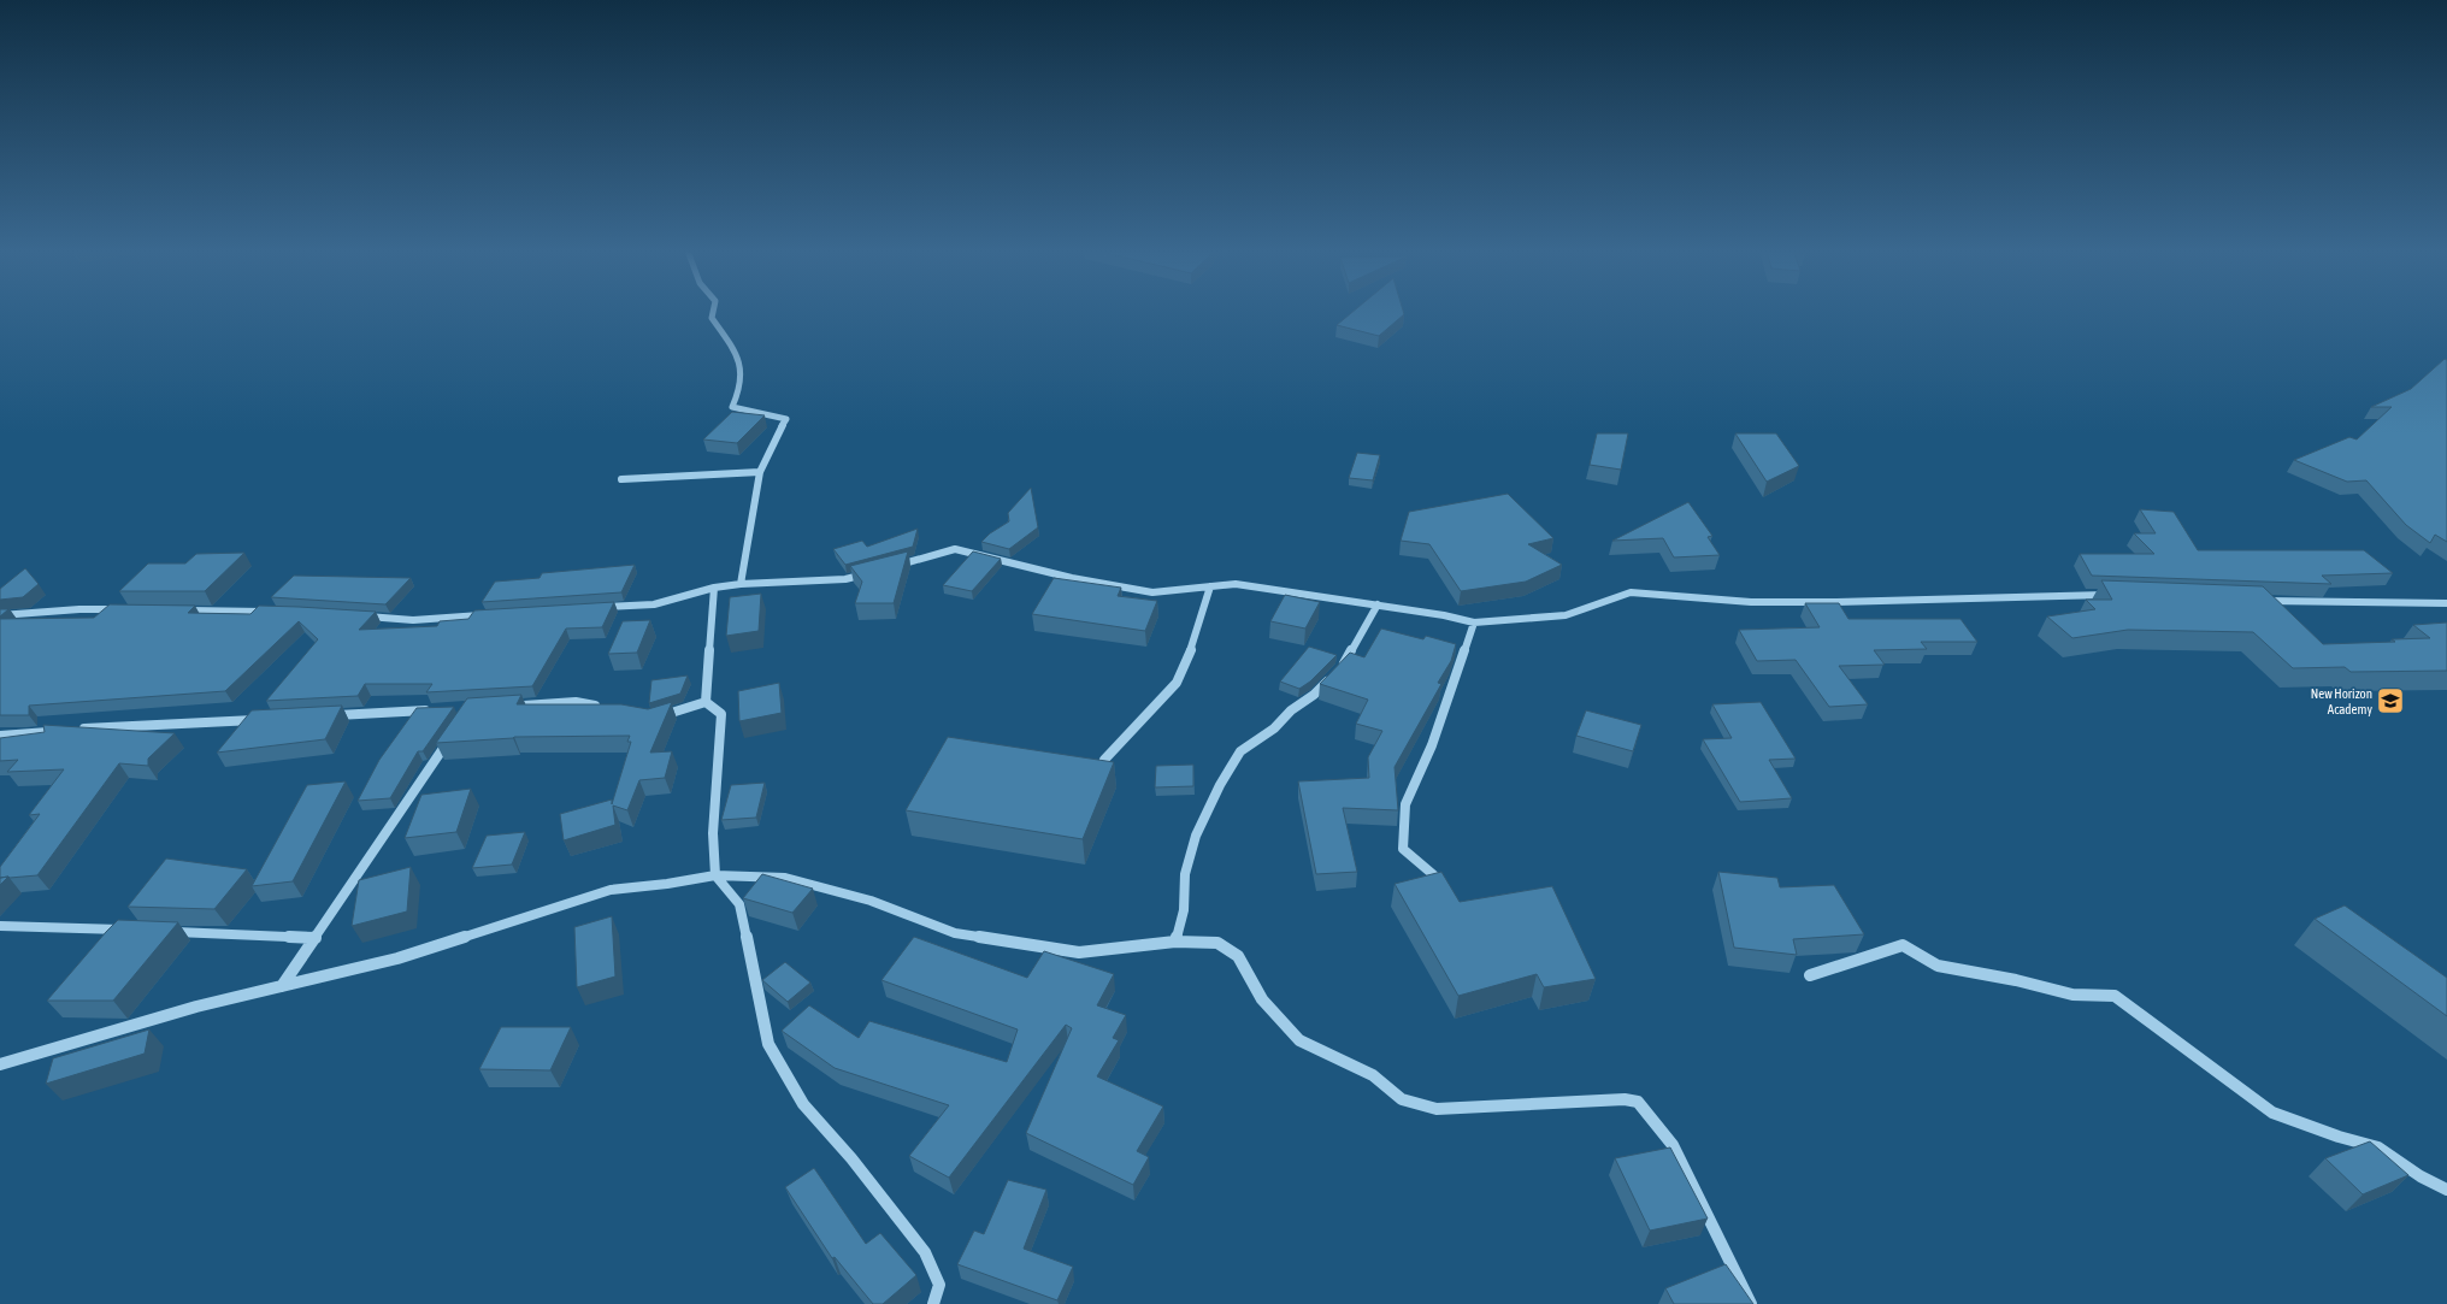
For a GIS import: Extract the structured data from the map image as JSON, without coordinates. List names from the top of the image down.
{
  "places": {
    "school or university": ["New Horizon Academy"]
  }
}
